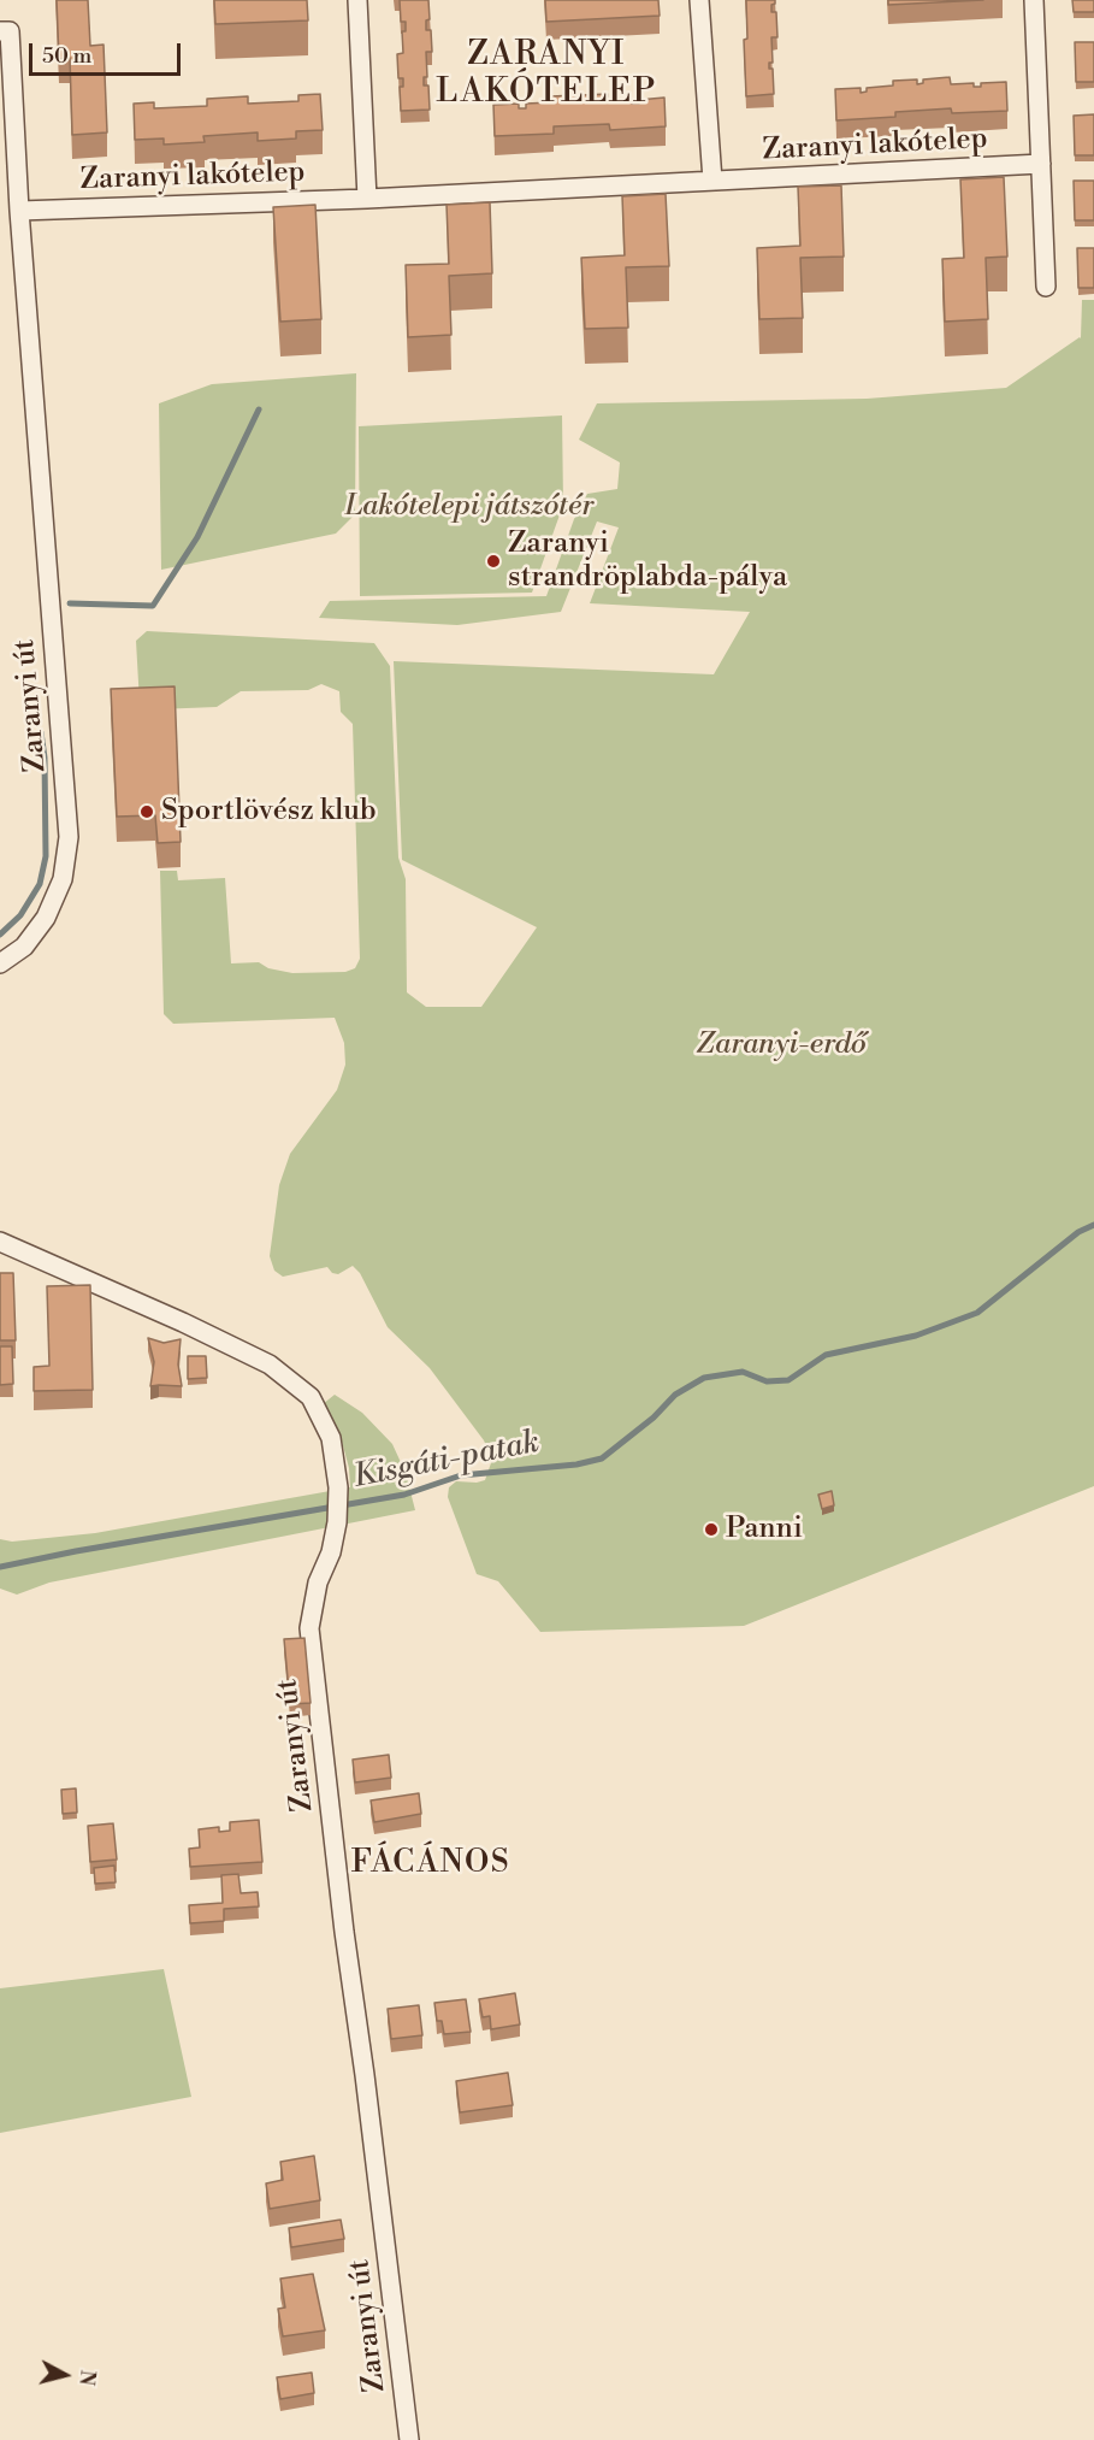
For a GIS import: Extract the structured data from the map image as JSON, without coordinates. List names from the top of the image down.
{
  "streets": {
    "street": ["Zaranyi lakótelep", "Zaranyi út"]
  },
  "crossings": [
    ["Zaranyi lakótelep", "Zaranyi út"]
  ],
  "districts": ["ZARANYI LAKÓTELEP", "FÁCÁNOS"],
  "water": ["Kisgáti-patak"],
  "parks": ["Lakótelepi játszótér", "Zaranyi-erdő"],
  "places": ["Zaranyi strandröplabda-pálya", "Sportlövész klub", "Panni"],
  "scale_bar": "50 m",
  "north": "right"
}
